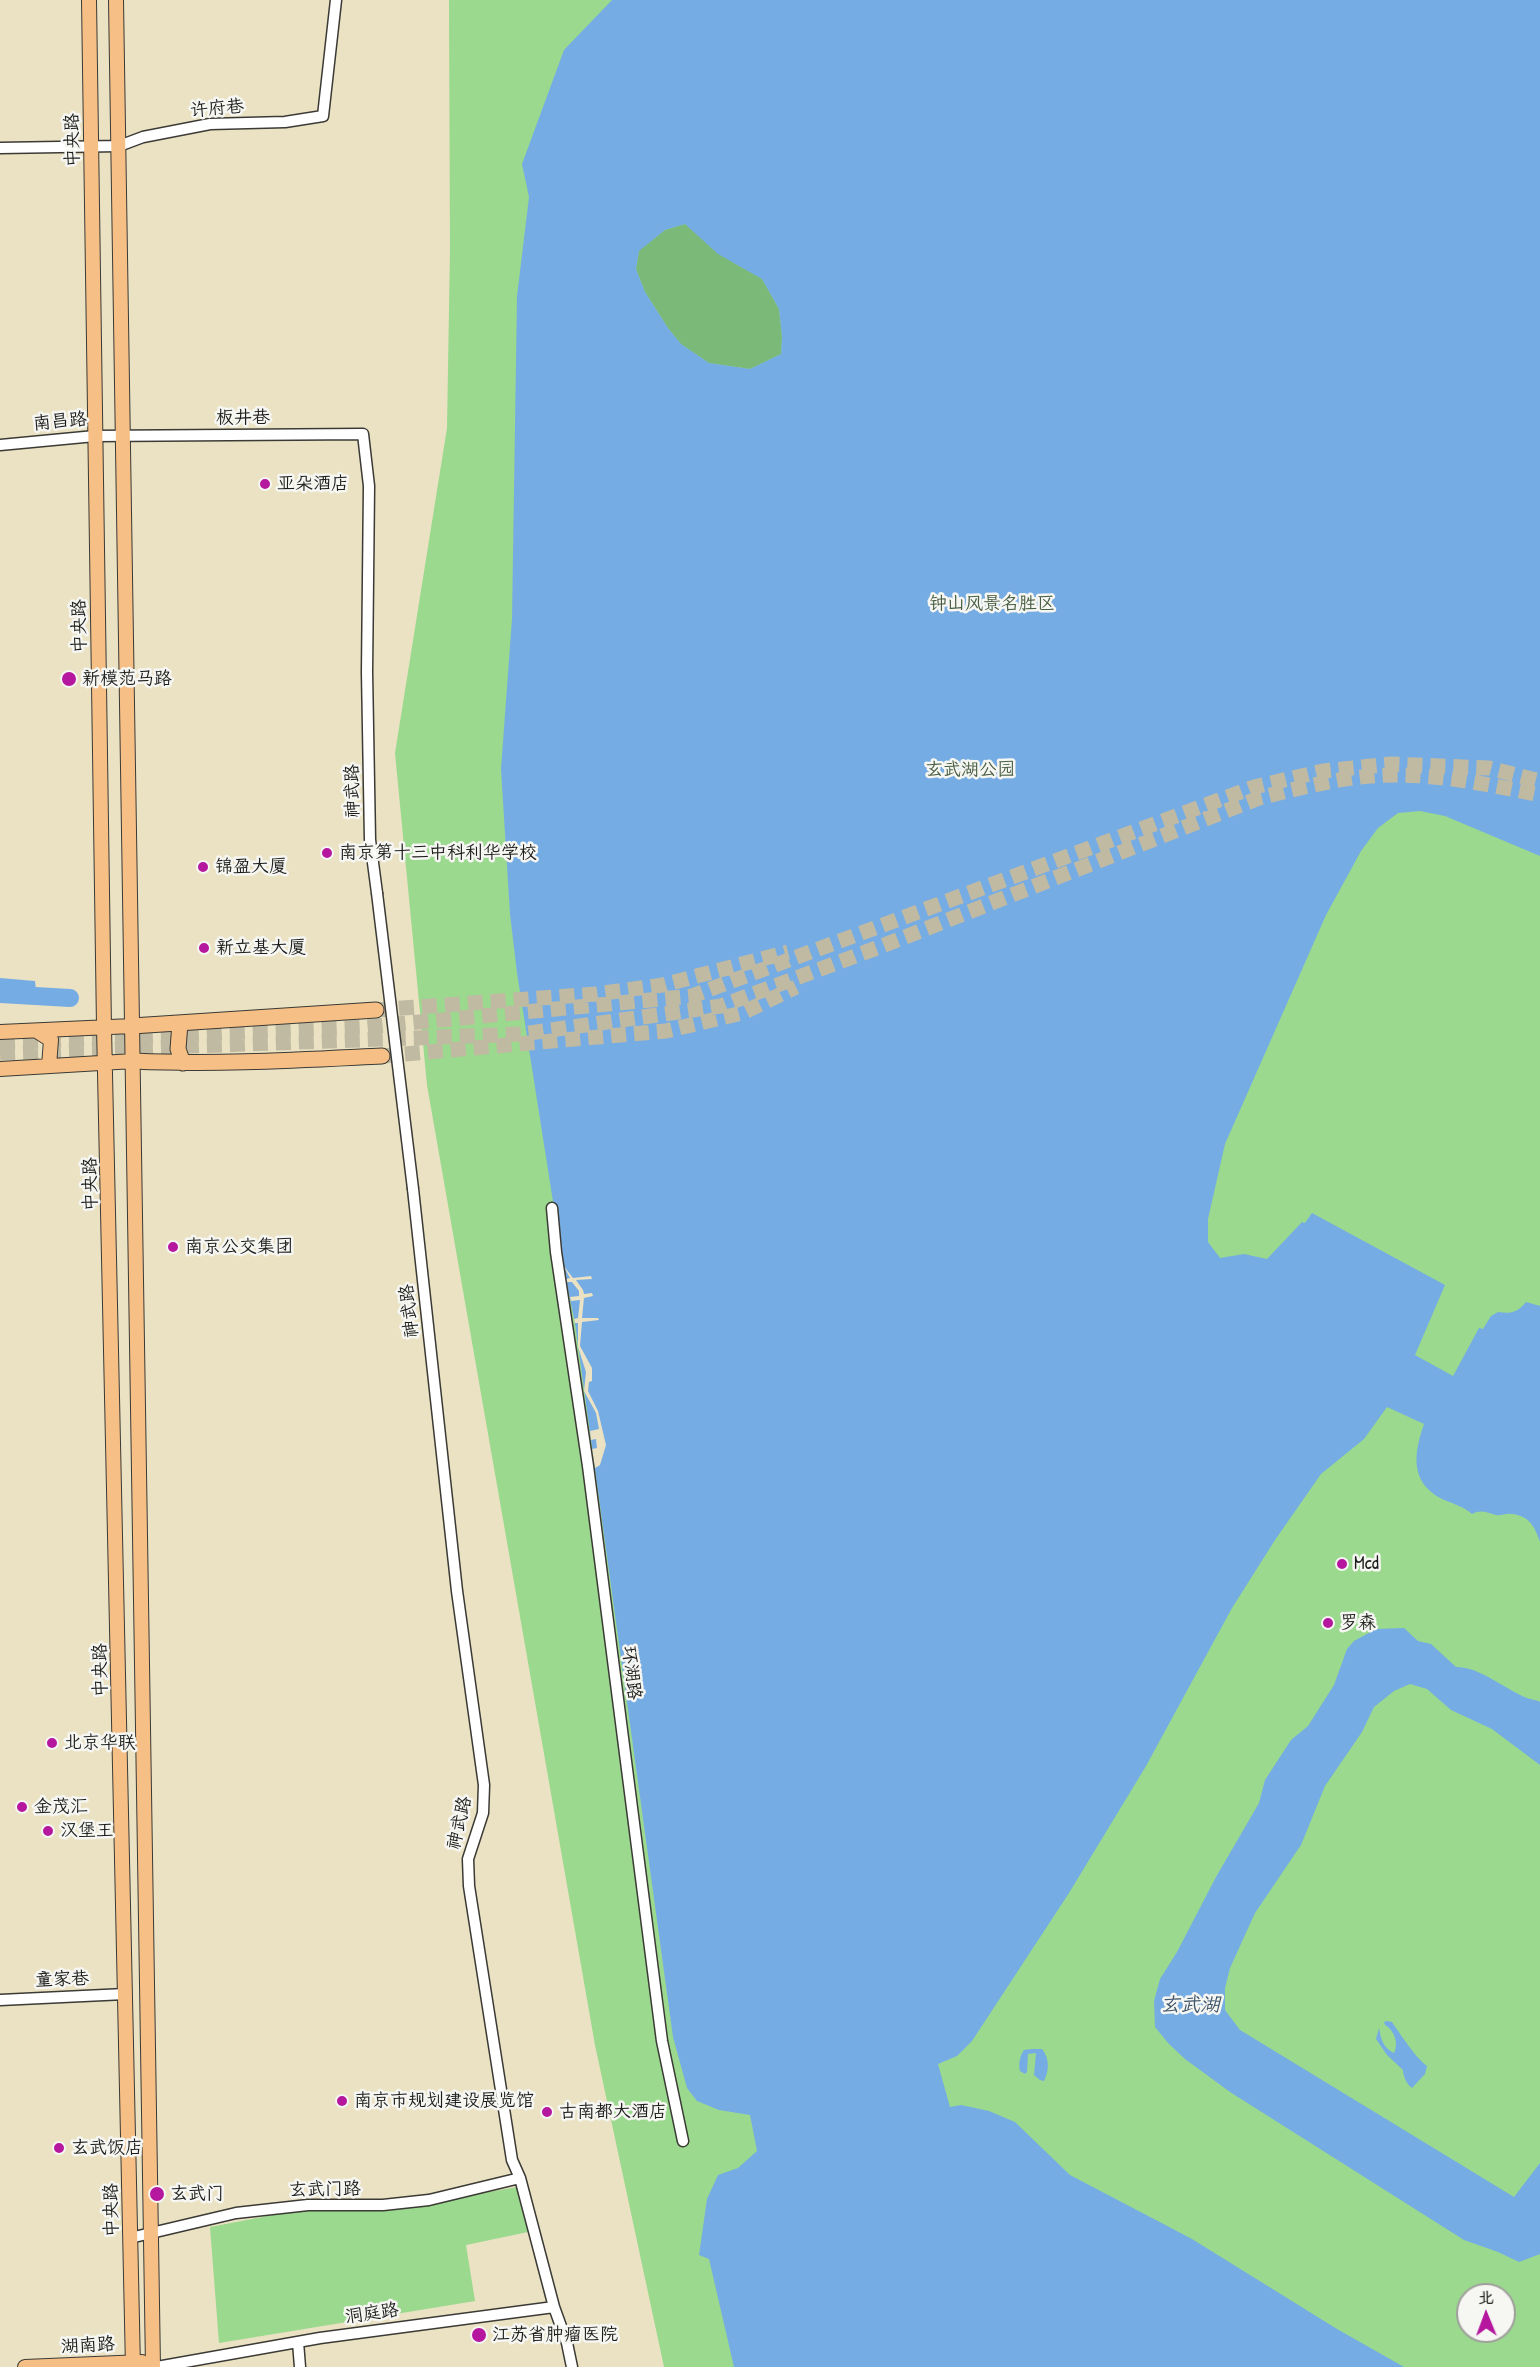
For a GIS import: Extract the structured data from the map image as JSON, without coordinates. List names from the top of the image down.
{
  "streets": {
    "main road": ["中央路", "湖南路"],
    "street": [
      "许府巷",
      "板井巷",
      "南昌路",
      "神武路",
      "环湖路",
      "童家巷",
      "玄武门路",
      "洞庭路"
    ]
  },
  "crossings": [
    ["许府巷", "中央路"],
    ["中央路", "南昌路"],
    ["中央路", "童家巷"],
    ["中央路", "玄武门路"],
    ["中央路", "湖南路"],
    ["板井巷", "南昌路"],
    ["板井巷", "神武路"],
    ["神武路", "玄武门路"],
    ["神武路", "洞庭路"],
    ["洞庭路", "湖南路"]
  ],
  "water": ["玄武湖"],
  "parks": ["钟山风景名胜区", "玄武湖公园"],
  "places": [
    "亚朵酒店",
    "新模范马路",
    "南京第十三中科利华学校",
    "锦盈大厦",
    "新立基大厦",
    "南京公交集团",
    "Mcd",
    "罗森",
    "北京华联",
    "金茂汇",
    "汉堡王",
    "南京市规划建设展览馆",
    "古南都大酒店",
    "玄武饭店",
    "玄武门",
    "江苏省肿瘤医院"
  ],
  "north": "top"
}
